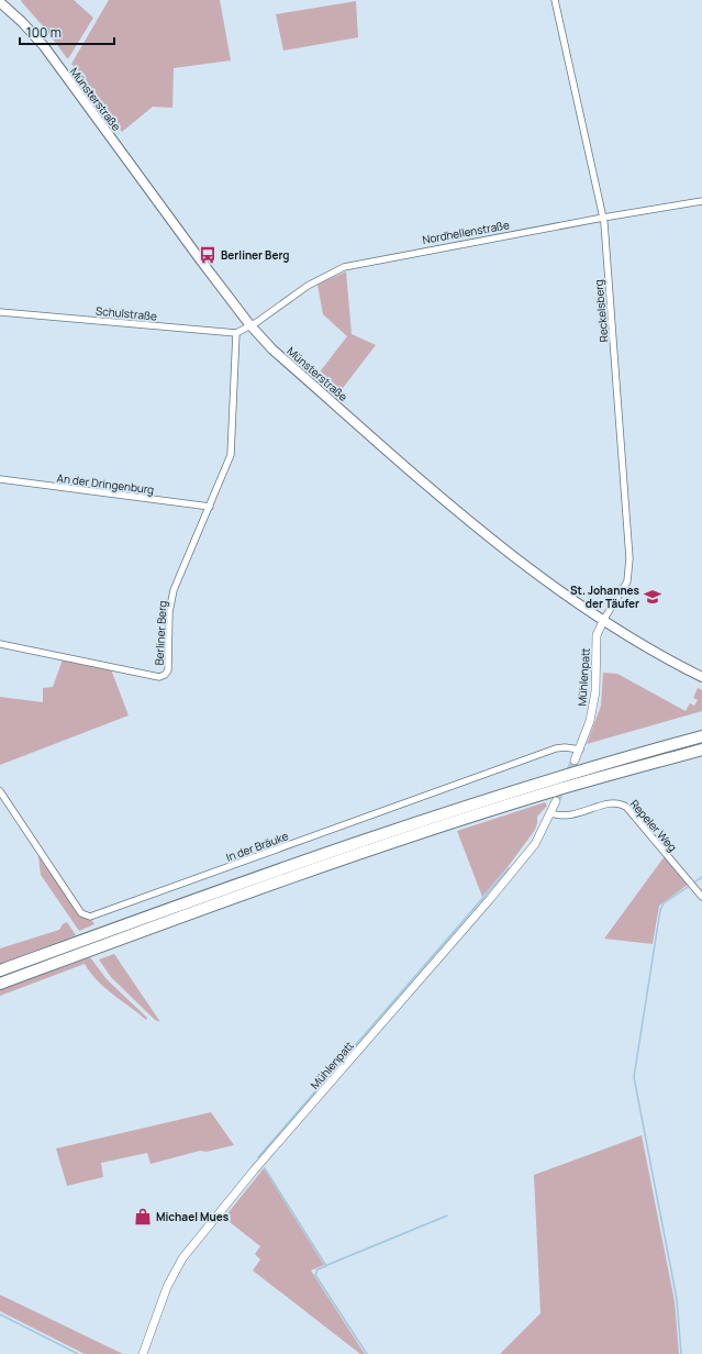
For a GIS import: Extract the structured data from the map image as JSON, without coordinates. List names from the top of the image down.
{
  "streets": {
    "main road": ["Münsterstraße"],
    "street": [
      "Nordhellenstraße",
      "Reckelsberg",
      "Schulstraße",
      "An der Dringenburg",
      "Berliner Berg",
      "Mühlenpatt",
      "Repeler Weg",
      "In der Bräuke"
    ]
  },
  "crossings": [
    ["Münsterstraße", "Nordhellenstraße"],
    ["Münsterstraße", "Reckelsberg"],
    ["Münsterstraße", "Mühlenpatt"],
    ["Nordhellenstraße", "Reckelsberg"],
    ["Reckelsberg", "Mühlenpatt"],
    ["Schulstraße", "Berliner Berg"],
    ["An der Dringenburg", "Berliner Berg"],
    ["Mühlenpatt", "Repeler Weg"],
    ["Mühlenpatt", "In der Bräuke"]
  ],
  "places": {
    "bus stop": ["Berliner Berg"],
    "school or university": ["St. Johannes der Täufer"],
    "shop": ["Michael Mues"]
  },
  "scale_bar": "100 m"
}
